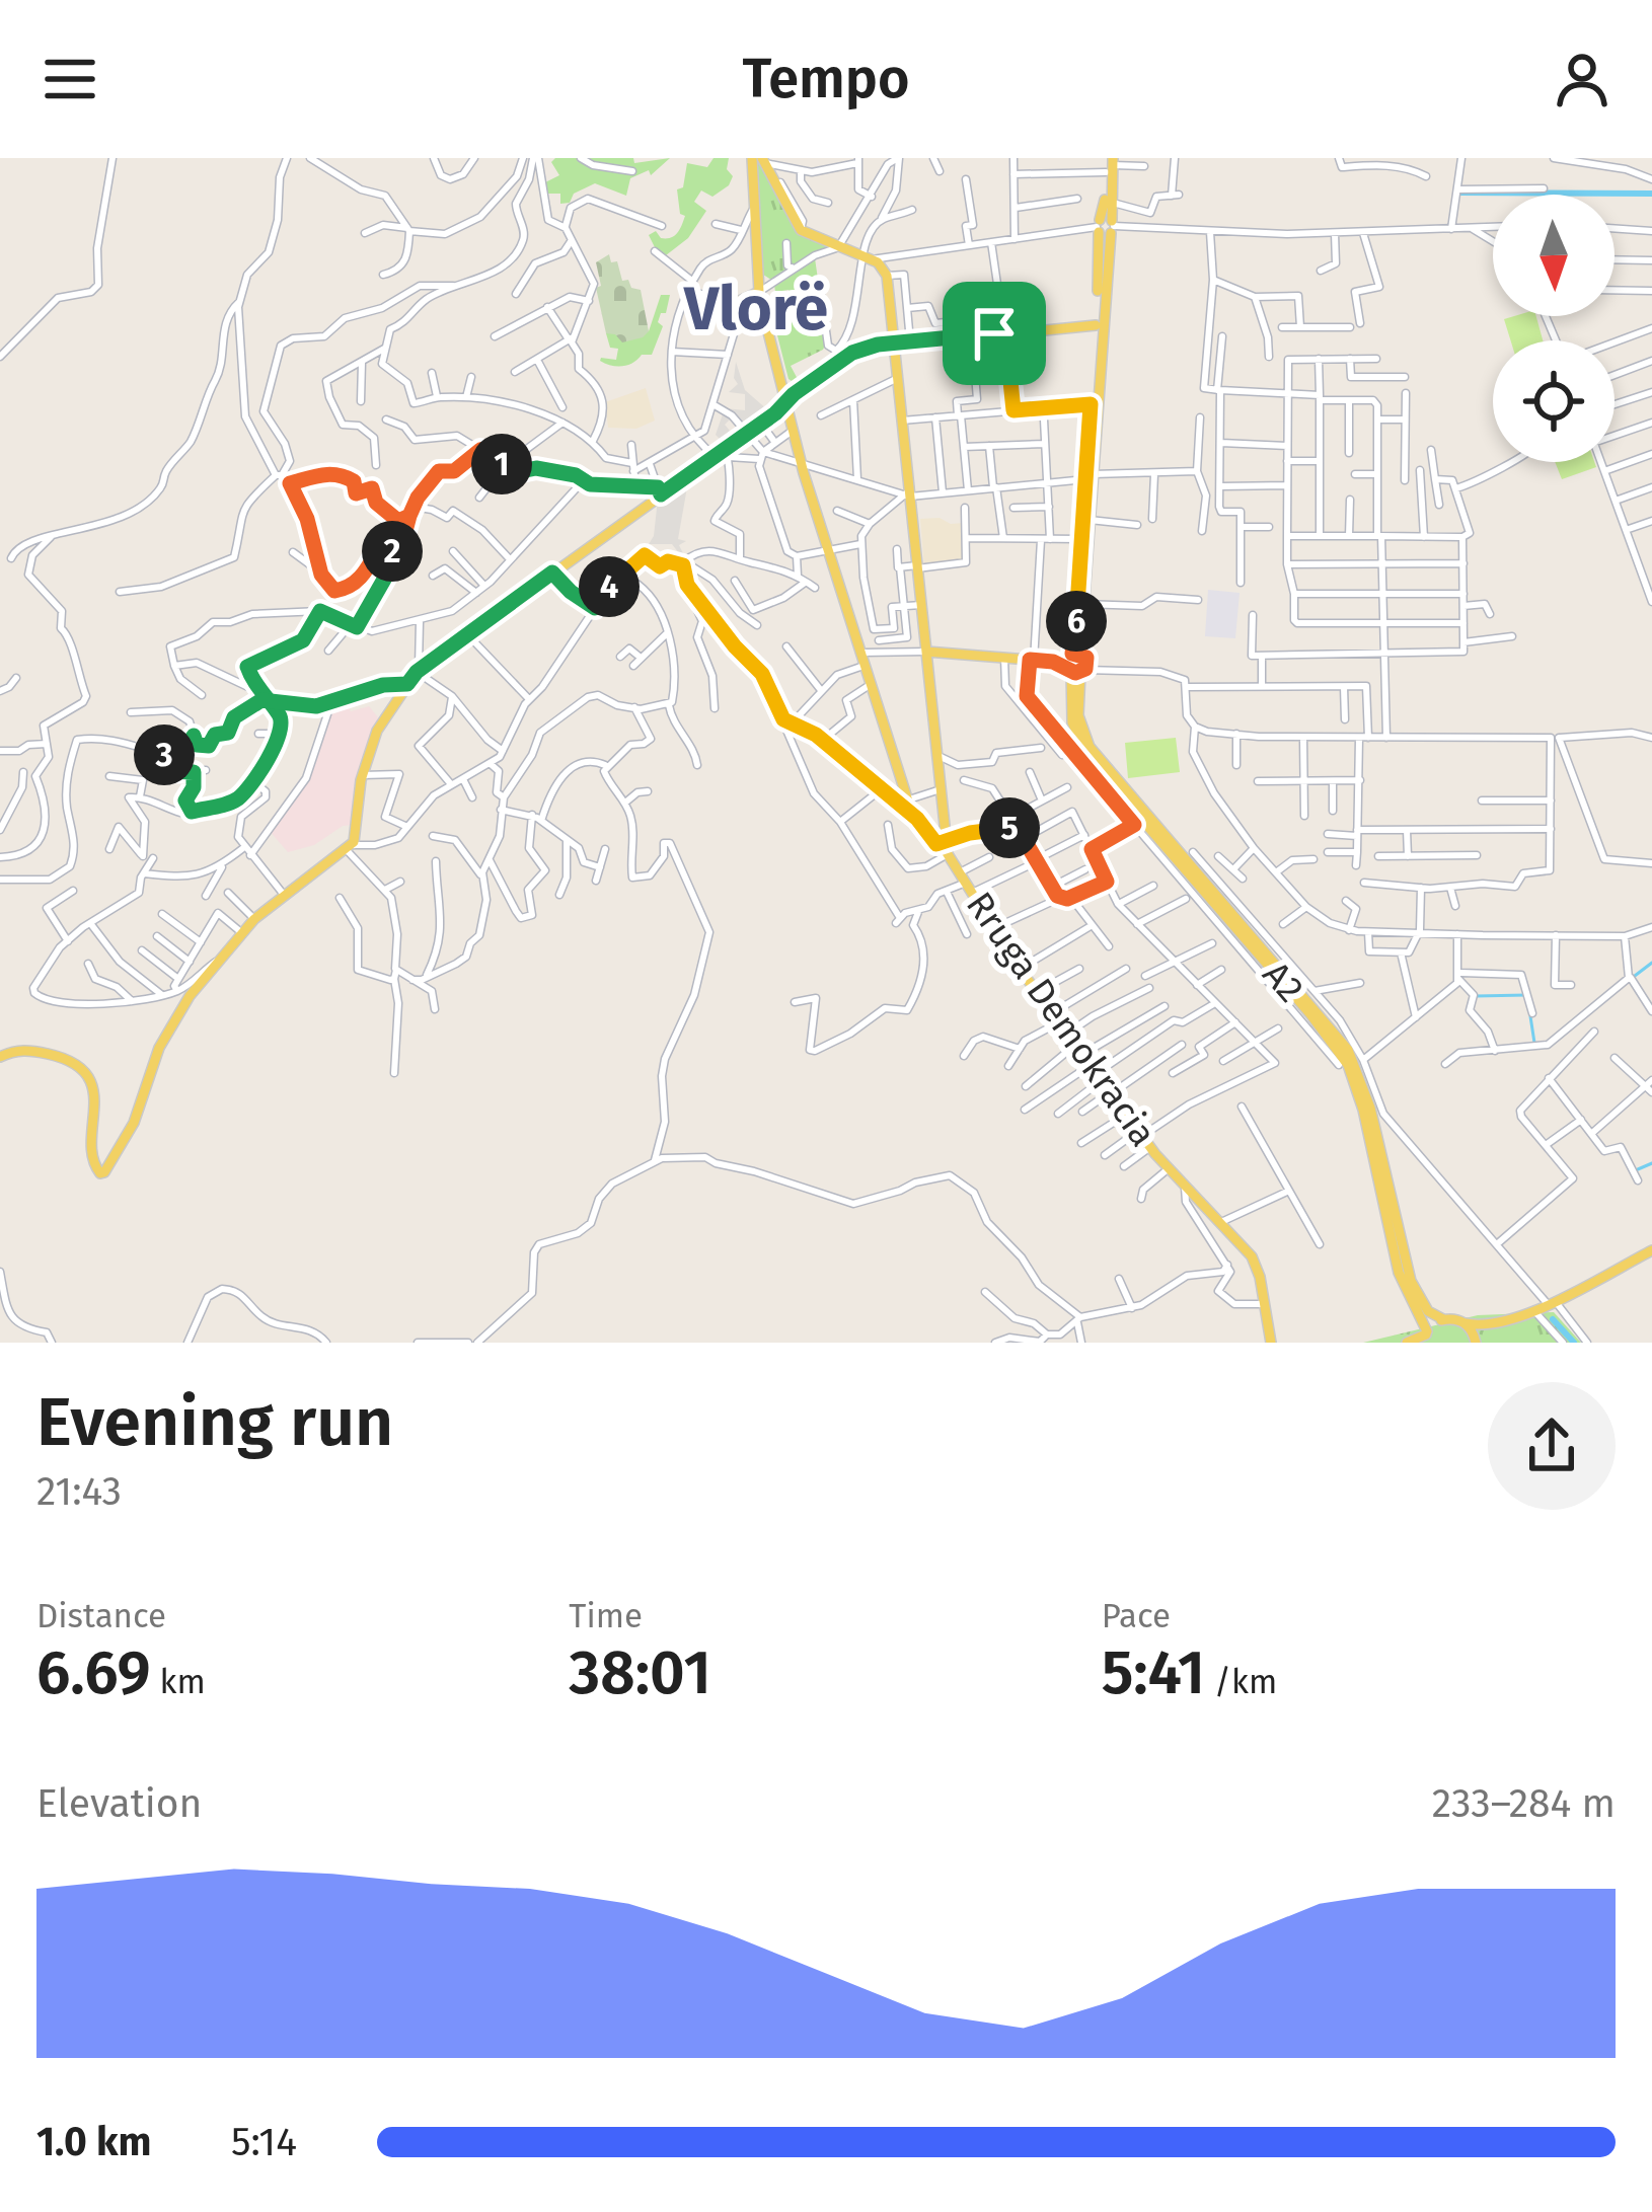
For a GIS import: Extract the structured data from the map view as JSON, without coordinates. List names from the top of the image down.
{
  "streets": {
    "main road": ["A2", "Rruga Demokracia"]
  },
  "districts": ["Vlorë"],
  "north": "bottom",
  "page": {
    "header": "Tempo",
    "pins": [
      "1",
      "2",
      "4",
      "6",
      "3",
      "5"
    ],
    "heading": ["Evening run", "21:43"],
    "stats": [
      ["Distance", "6.69 km"],
      ["Time", "38:01"],
      ["Pace", "5:41 /km"]
    ],
    "chart": ["Elevation", "233–284 m"],
    "list": [
      {
        "name": "1.0 km",
        "note": "5:14"
      }
    ]
  }
}
